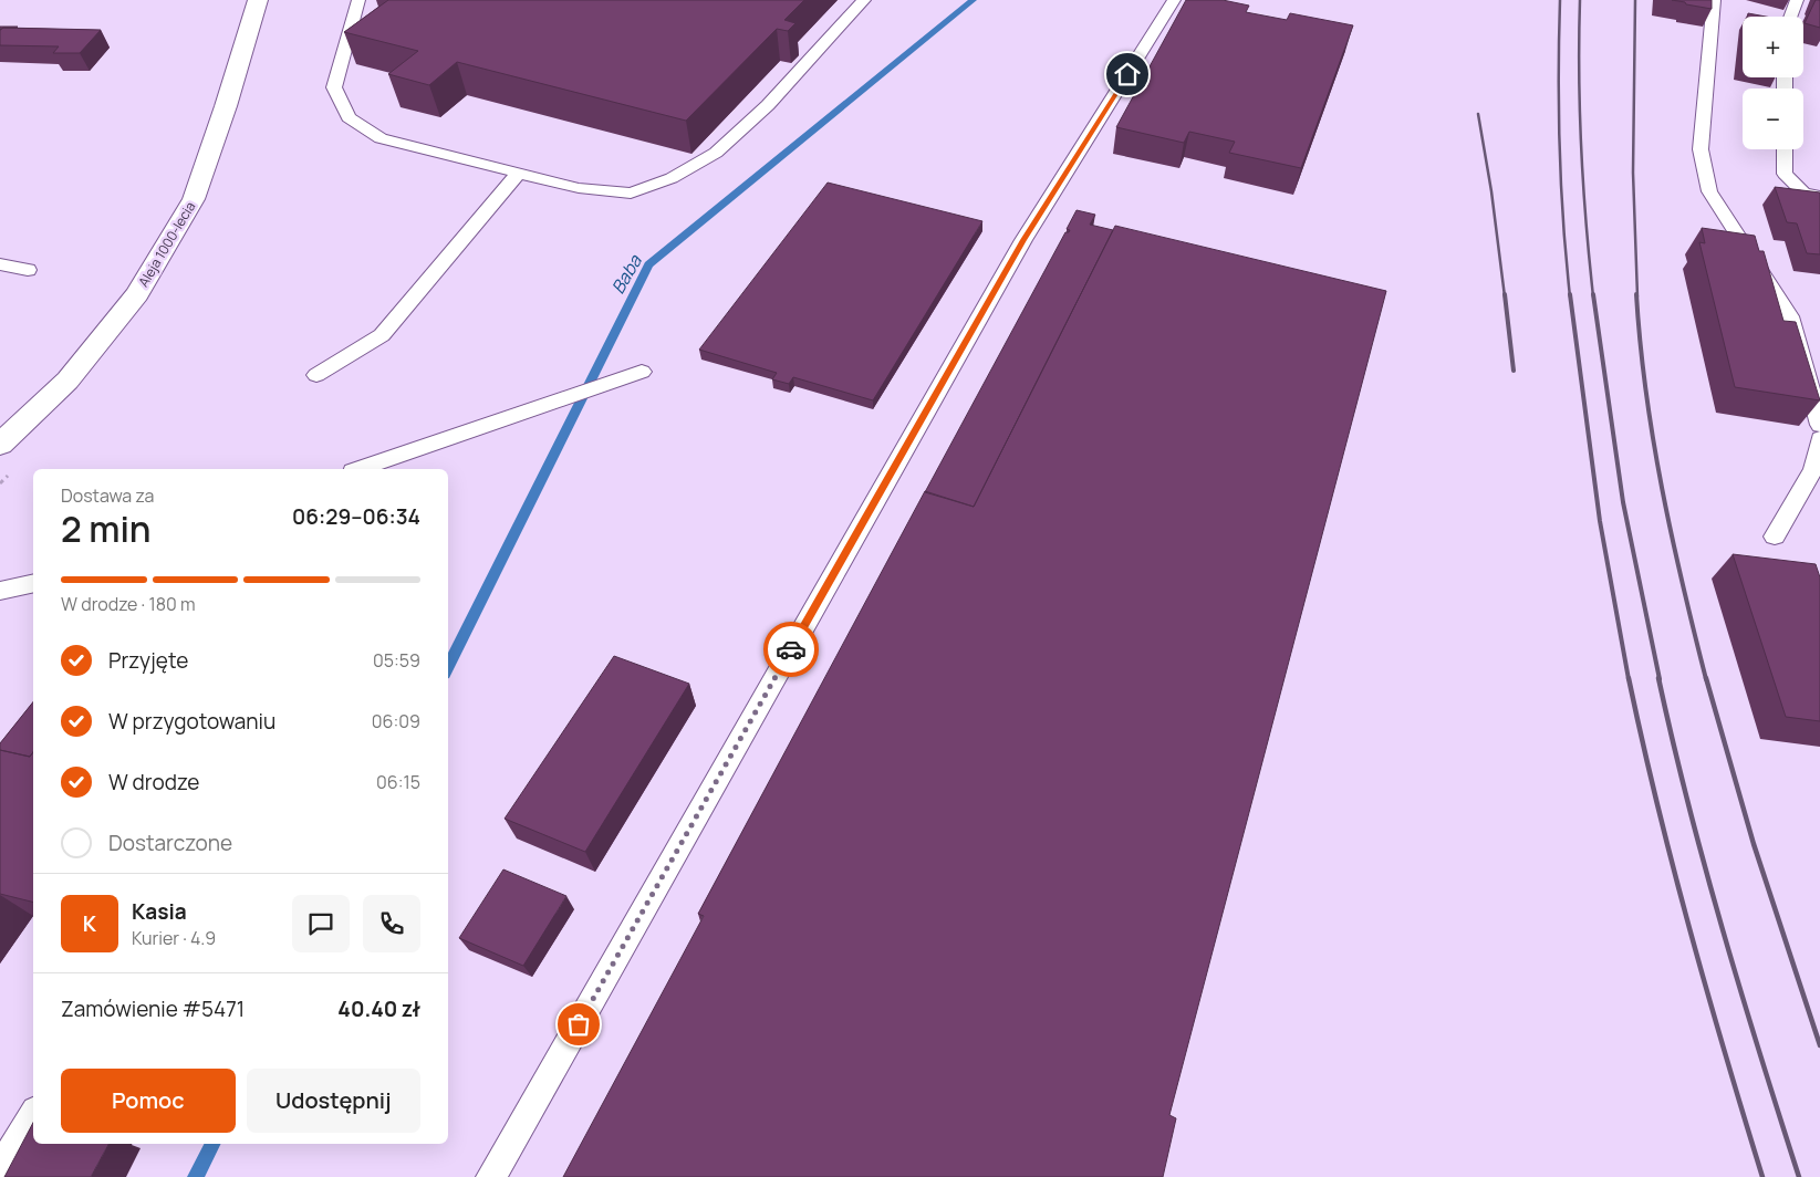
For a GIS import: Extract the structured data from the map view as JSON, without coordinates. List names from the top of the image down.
{
  "streets": {
    "street": ["Aleja 1000-lecia"]
  },
  "water": ["Baba"],
  "page": {
    "map_buttons": ["+", "−"],
    "heading": ["2 min", "Dostawa za", "06:29–06:34"],
    "panel": [
      "Kasia",
      "Kurier · 4.9",
      "Zamówienie #5471",
      "40.40 zł"
    ],
    "bar": "W drodze · 180 m",
    "list": [
      ["Przyjęte", "05:59"],
      ["W przygotowaniu", "06:09"],
      ["W drodze", "06:15"],
      "Dostarczone"
    ],
    "round": "K",
    "buttons": ["Pomoc", "Udostępnij"]
  }
}
